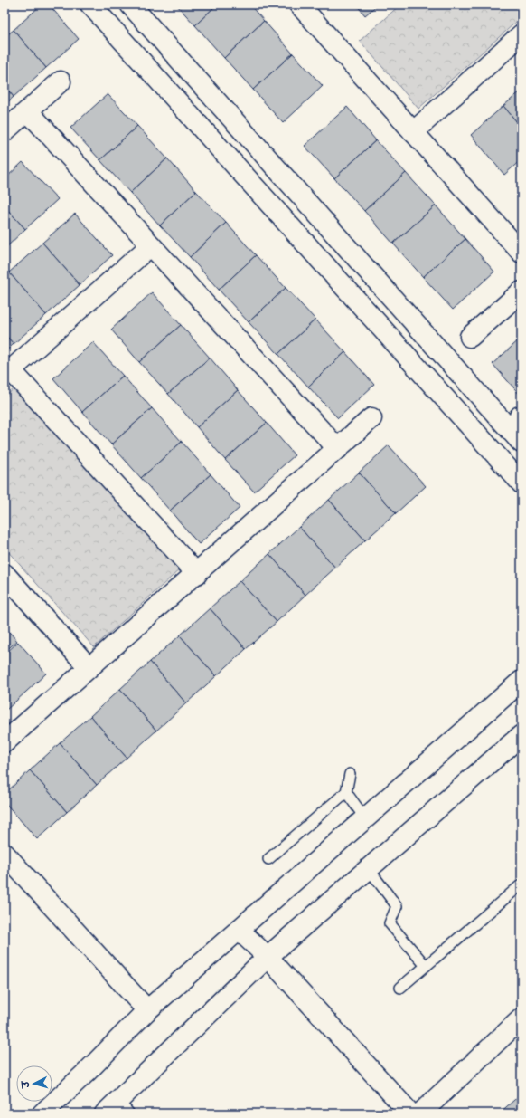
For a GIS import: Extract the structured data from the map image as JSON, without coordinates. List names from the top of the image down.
{
  "north": "left"
}
